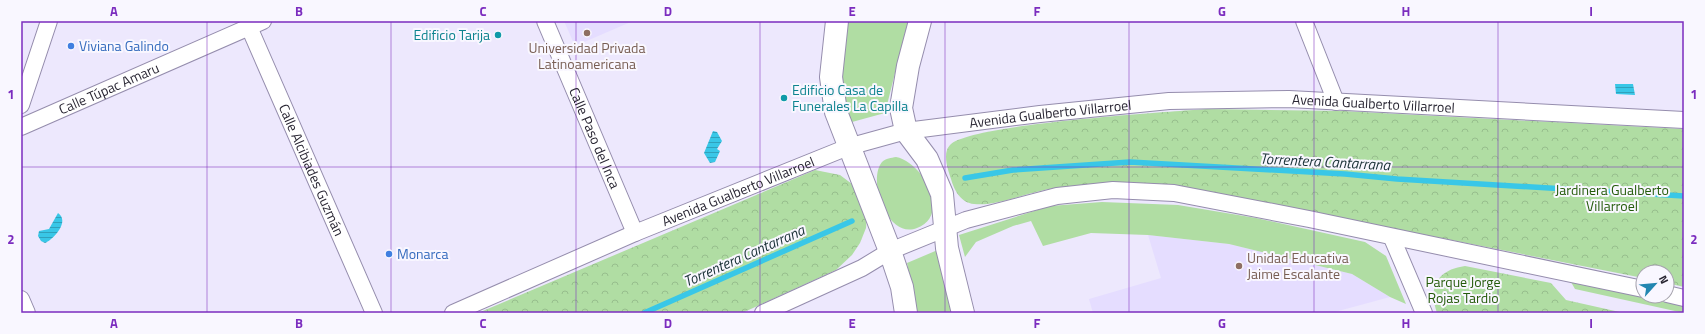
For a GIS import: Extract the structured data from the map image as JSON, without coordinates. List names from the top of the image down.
{
  "streets": {
    "street": [
      "Calle Túpac Amaru",
      "Avenida Gualberto Villarroel",
      "Calle Paso del Inca",
      "Calle Alcibiades Guzmán"
    ]
  },
  "crossings": [
    ["Calle Túpac Amaru", "Calle Alcibiades Guzmán"],
    ["Avenida Gualberto Villarroel", "Calle Paso del Inca"]
  ],
  "water": ["Torrentera Cantarrana"],
  "parks": ["Jardinera Gualberto Villarroel", "Parque Jorge Rojas Tardio"],
  "places": [
    "Universidad Privada Latinoamericana",
    "Edificio Tarija",
    "Viviana Galindo",
    "Edificio Casa de Funerales La Capilla",
    "Monarca",
    "Unidad Educativa Jaime Escalante"
  ],
  "north": "top right",
  "grid": {
    "columns": [
      "A",
      "B",
      "C",
      "D",
      "E",
      "F",
      "G",
      "H",
      "I"
    ],
    "rows": ["1", "2"]
  }
}
